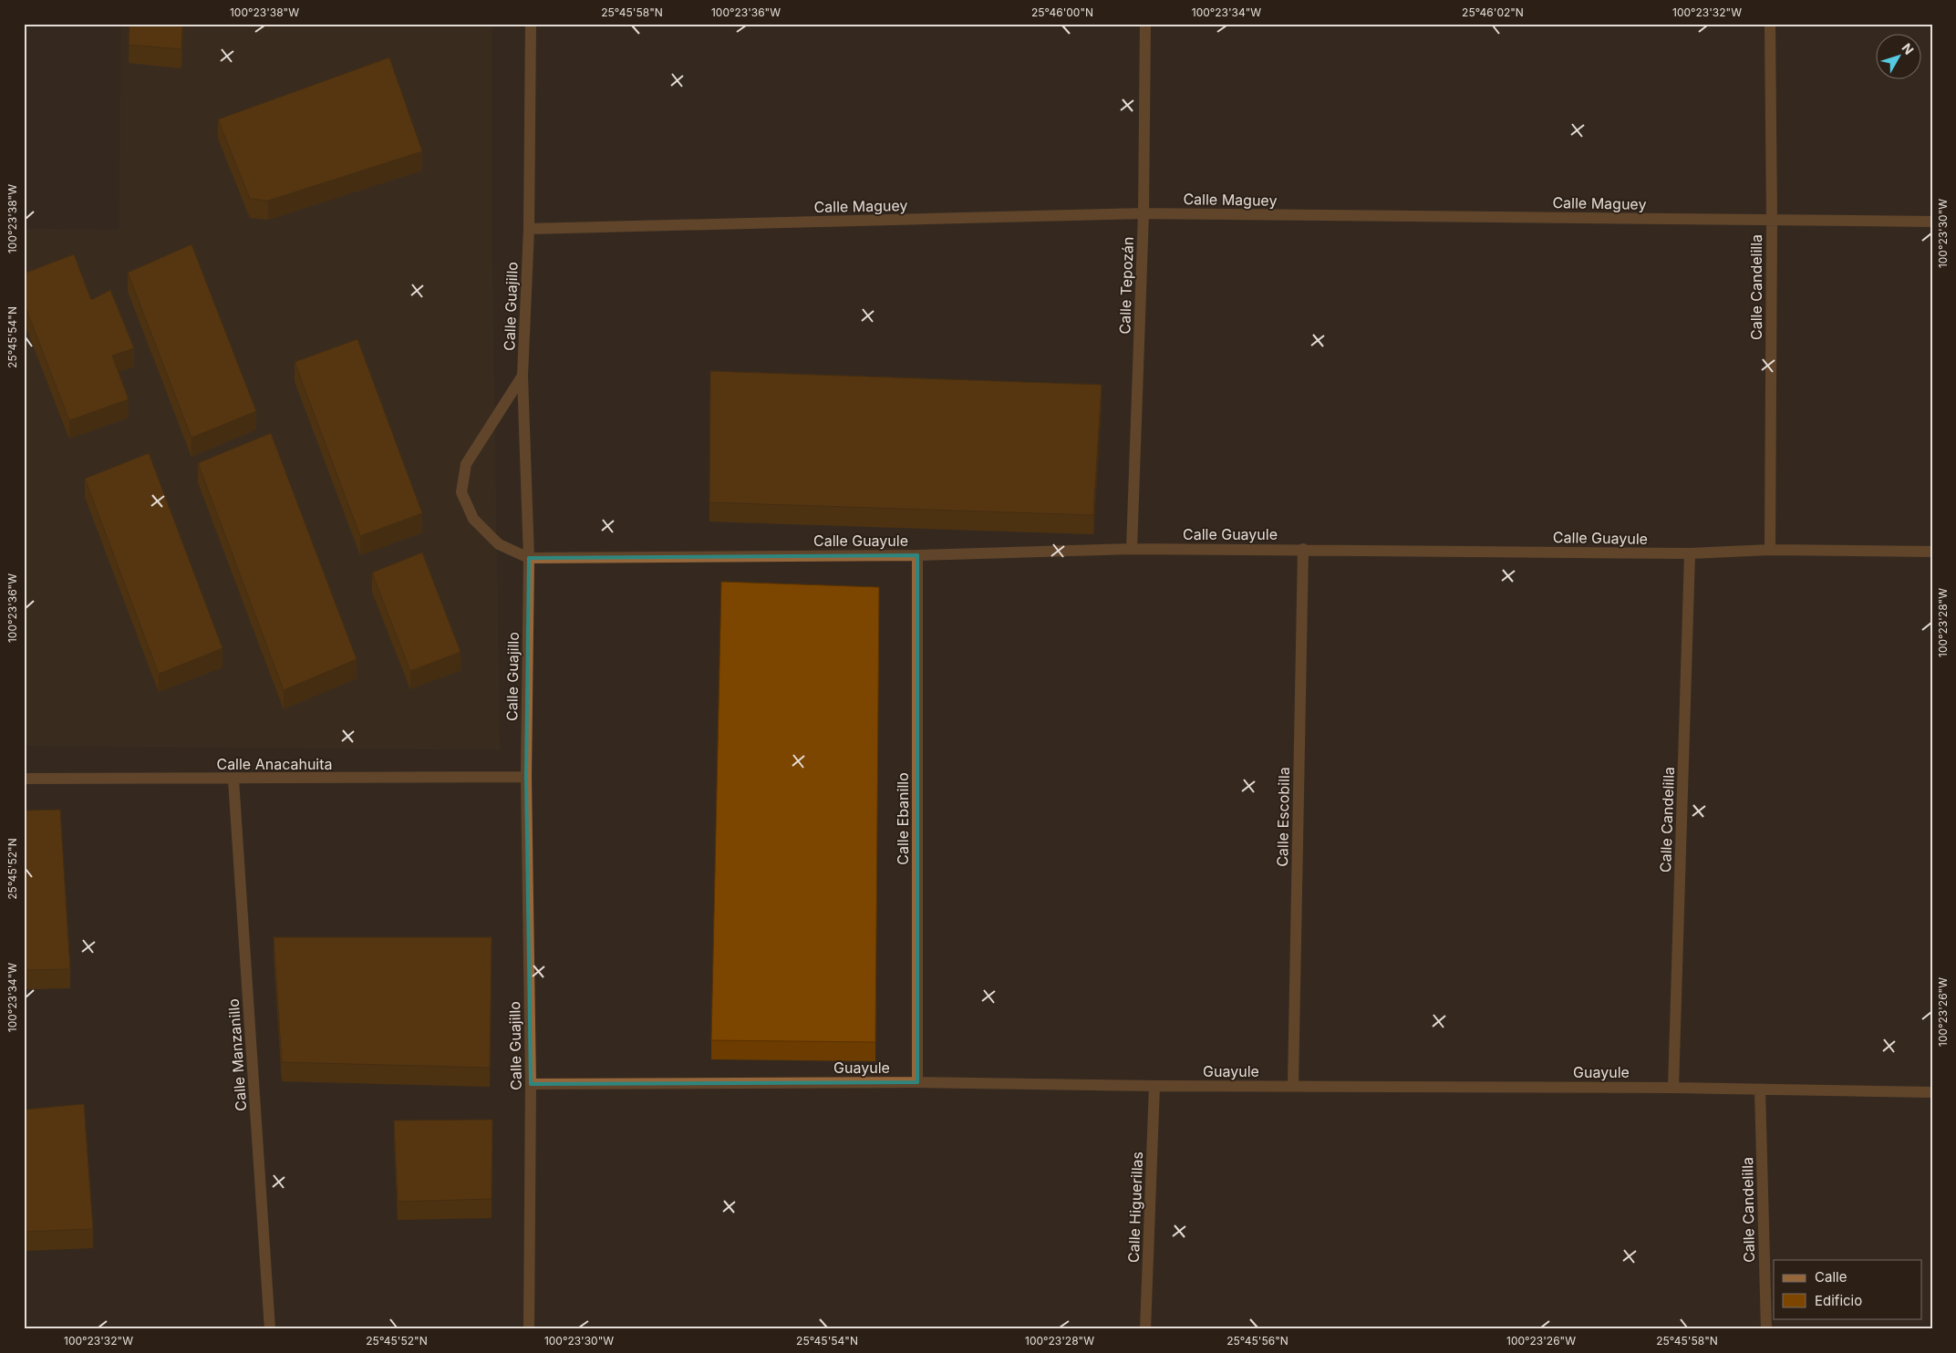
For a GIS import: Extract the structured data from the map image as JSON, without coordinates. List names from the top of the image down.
{
  "streets": {
    "street": [
      "Calle Maguey",
      "Calle Tepozán",
      "Calle Candelilla",
      "Calle Guajillo",
      "Calle Guayule",
      "Calle Anacahuita",
      "Calle Escobilla",
      "Calle Ebanillo",
      "Calle Manzanillo",
      "Guayule",
      "Calle Higuerillas"
    ]
  },
  "crossings": [
    ["Calle Maguey", "Calle Tepozán"],
    ["Calle Maguey", "Calle Candelilla"],
    ["Calle Maguey", "Calle Guajillo"],
    ["Calle Tepozán", "Calle Guayule"],
    ["Calle Candelilla", "Calle Guayule"],
    ["Calle Candelilla", "Guayule"],
    ["Calle Guajillo", "Calle Guayule"],
    ["Calle Guajillo", "Calle Anacahuita"],
    ["Calle Guajillo", "Guayule"],
    ["Calle Guayule", "Calle Escobilla"],
    ["Calle Guayule", "Calle Ebanillo"],
    ["Calle Anacahuita", "Calle Manzanillo"],
    ["Calle Escobilla", "Guayule"],
    ["Calle Ebanillo", "Guayule"],
    ["Guayule", "Calle Higuerillas"]
  ],
  "legend": ["Calle", "Edificio"],
  "north": "top right",
  "coordinates": [
    "100°23'38\"W",
    "25°45'58\"N",
    "100°23'36\"W",
    "25°46'00\"N",
    "100°23'34\"W",
    "25°46'02\"N",
    "100°23'32\"W",
    "100°23'30\"W",
    "25°45'54\"N",
    "100°23'28\"W",
    "25°45'52\"N",
    "100°23'26\"W",
    "25°45'56\"N"
  ]
}
